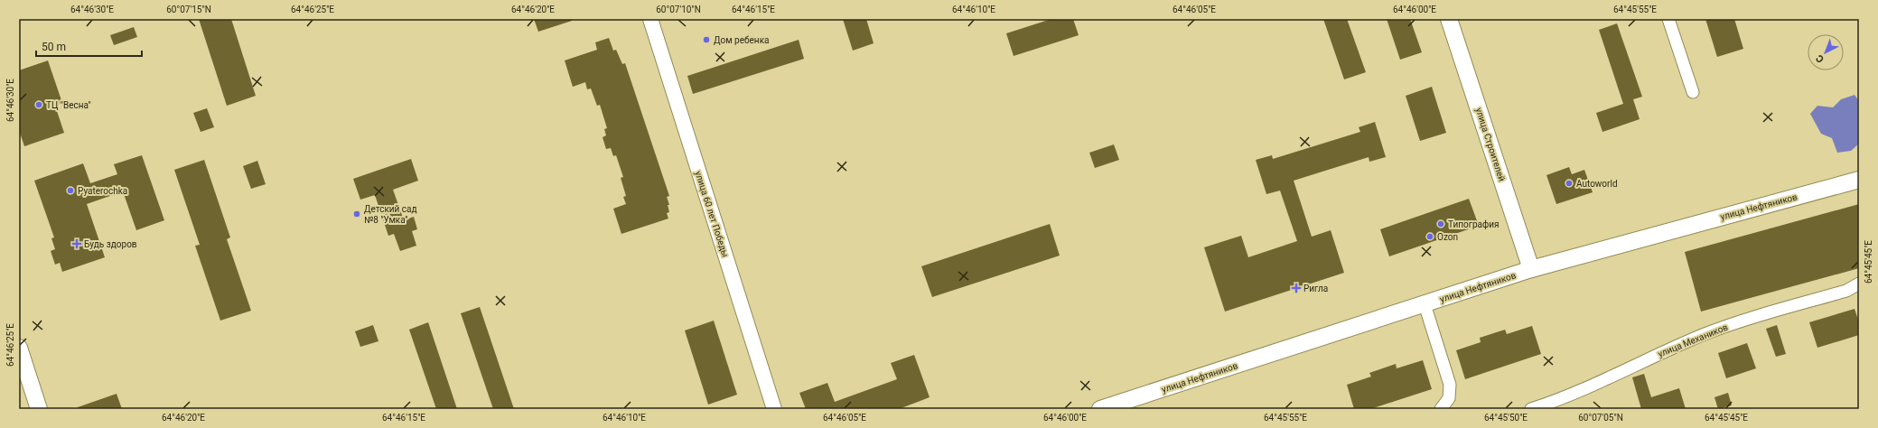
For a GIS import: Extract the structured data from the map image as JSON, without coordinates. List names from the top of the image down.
{
  "streets": {
    "main road": ["улица Строителей", "улица Нефтяников"],
    "street": ["улица 60 лет Победы", "улица Механиков"]
  },
  "crossings": [
    ["улица Строителей", "улица Нефтяников"]
  ],
  "places": {
    "other": [
      "Дом ребенка",
      "ТЦ \"Весна\"",
      "Autoworld",
      "Pyaterochka",
      "Детский сад №8 \"Умка\"",
      "Типография",
      "Ozon"
    ],
    "health": ["Будь здоров", "Ригла"]
  },
  "scale_bar": "50 m",
  "north": "bottom left",
  "coordinates": [
    "64°46'30\"E",
    "60°07'15\"N",
    "64°46'25\"E",
    "64°46'20\"E",
    "60°07'10\"N",
    "64°46'15\"E",
    "64°46'10\"E",
    "64°46'05\"E",
    "64°46'00\"E",
    "64°45'55\"E",
    "64°45'45\"E",
    "64°45'50\"E",
    "60°07'05\"N"
  ]
}
